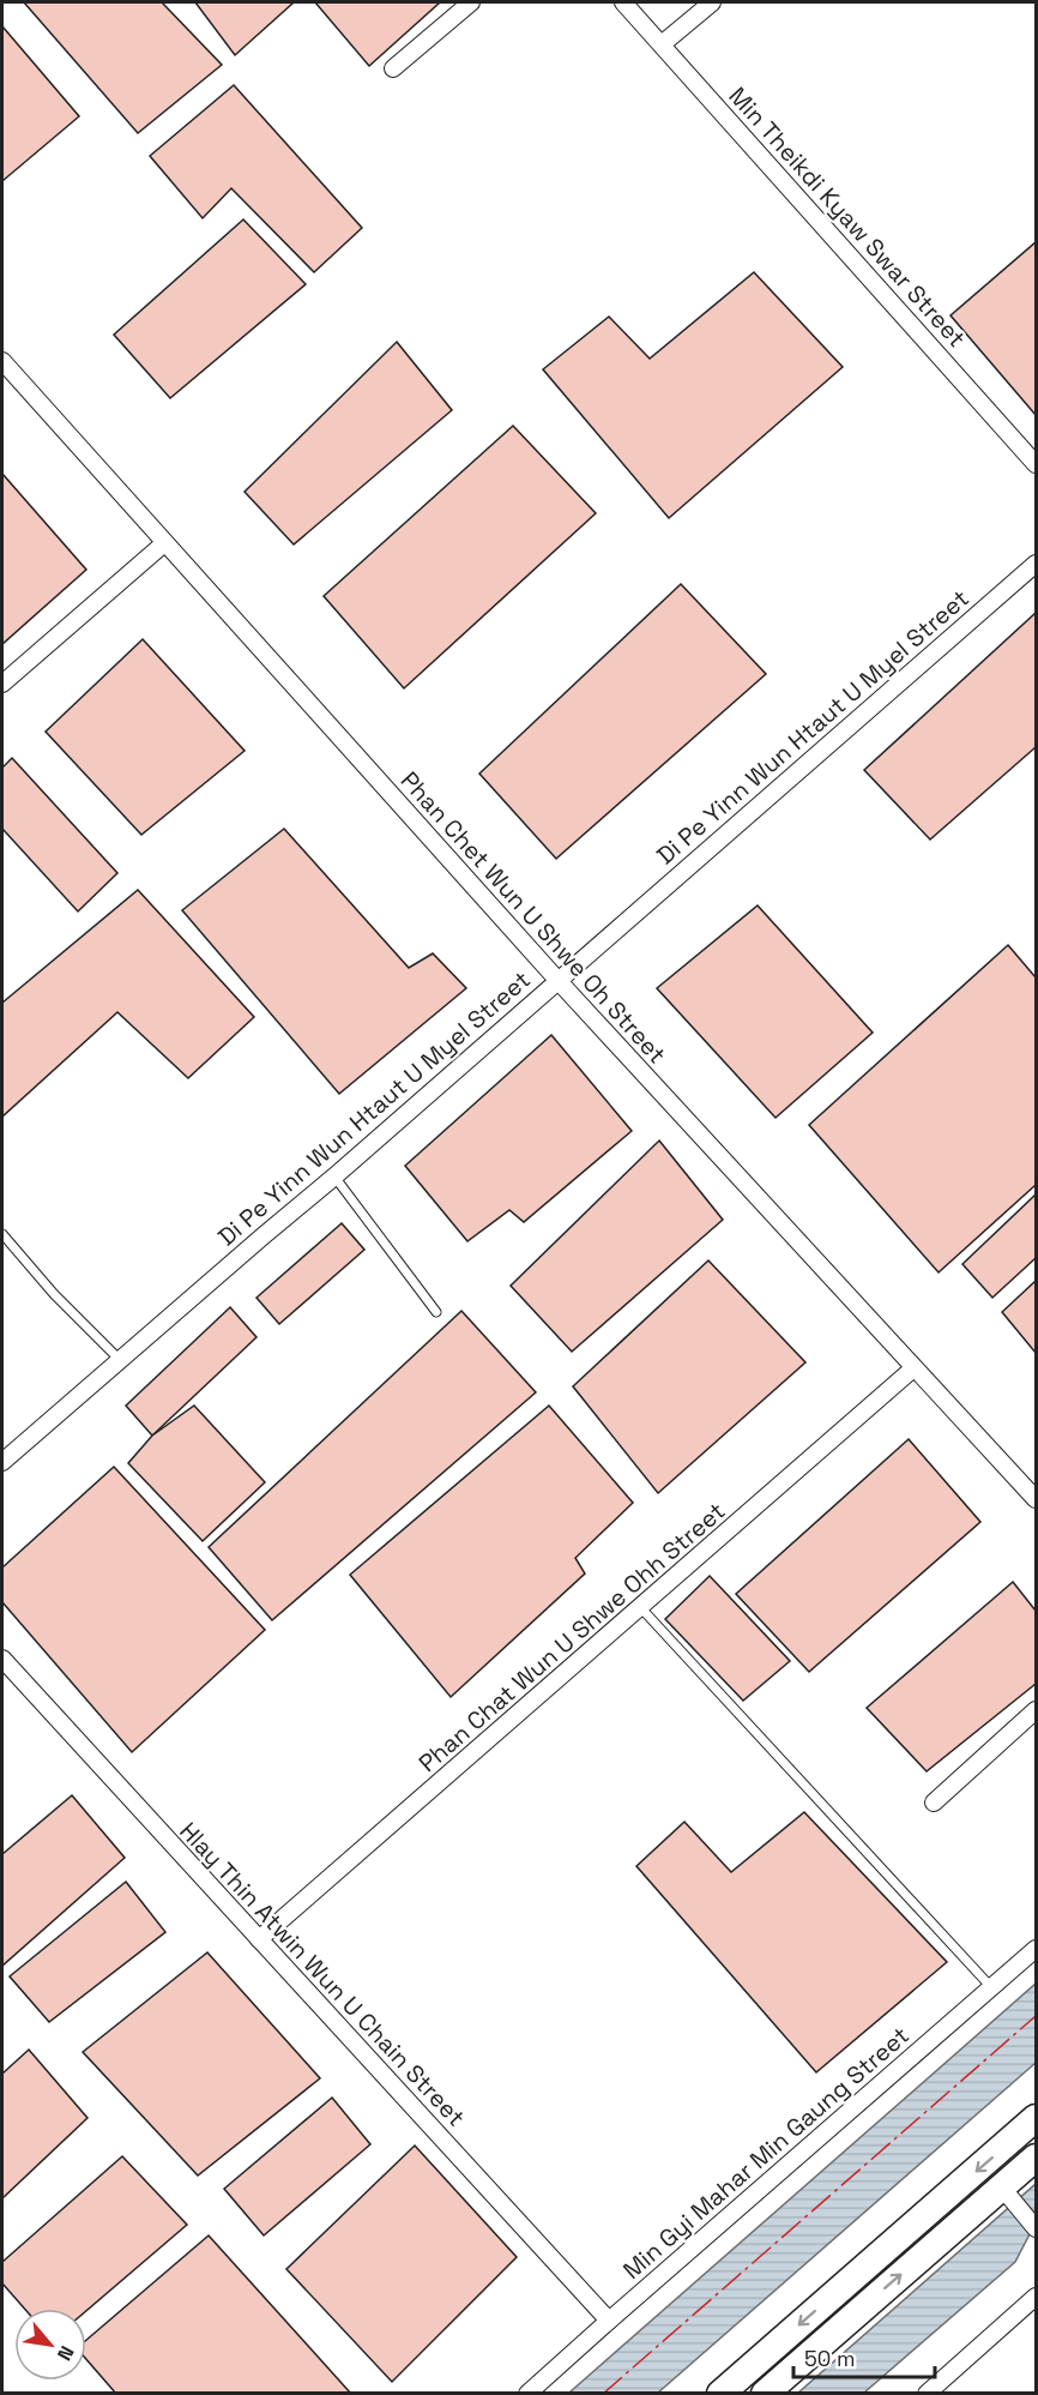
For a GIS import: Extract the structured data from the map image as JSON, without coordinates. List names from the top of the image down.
{
  "streets": {
    "street": [
      "Min Theikdi Kyaw Swar Street",
      "Di Pe Yinn Wun Htaut U Myel Street",
      "Phan Chet Wun U Shwe Oh Street",
      "Phan Chat Wun U Shwe Ohh Street",
      "Hlay Thin Atwin Wun U Chain Street",
      "Min Gyi Mahar Min Gaung Street"
    ]
  },
  "crossings": [
    ["Di Pe Yinn Wun Htaut U Myel Street", "Phan Chet Wun U Shwe Oh Street"],
    ["Phan Chet Wun U Shwe Oh Street", "Phan Chat Wun U Shwe Ohh Street"],
    ["Phan Chat Wun U Shwe Ohh Street", "Hlay Thin Atwin Wun U Chain Street"],
    ["Hlay Thin Atwin Wun U Chain Street", "Min Gyi Mahar Min Gaung Street"]
  ],
  "scale_bar": "50 m",
  "north": "bottom right"
}
